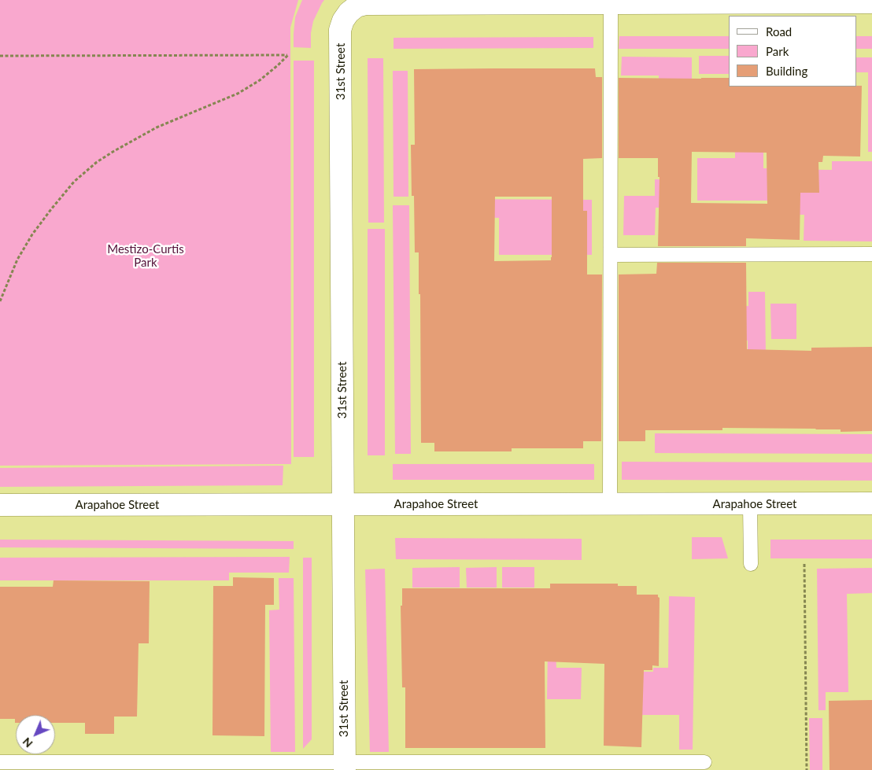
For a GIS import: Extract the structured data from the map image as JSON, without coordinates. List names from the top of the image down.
{
  "streets": {
    "street": ["31st Street", "Arapahoe Street"]
  },
  "crossings": [
    ["31st Street", "Arapahoe Street"]
  ],
  "parks": ["Mestizo-Curtis Park"],
  "legend": ["Road", "Park", "Building"],
  "north": "bottom left"
}
